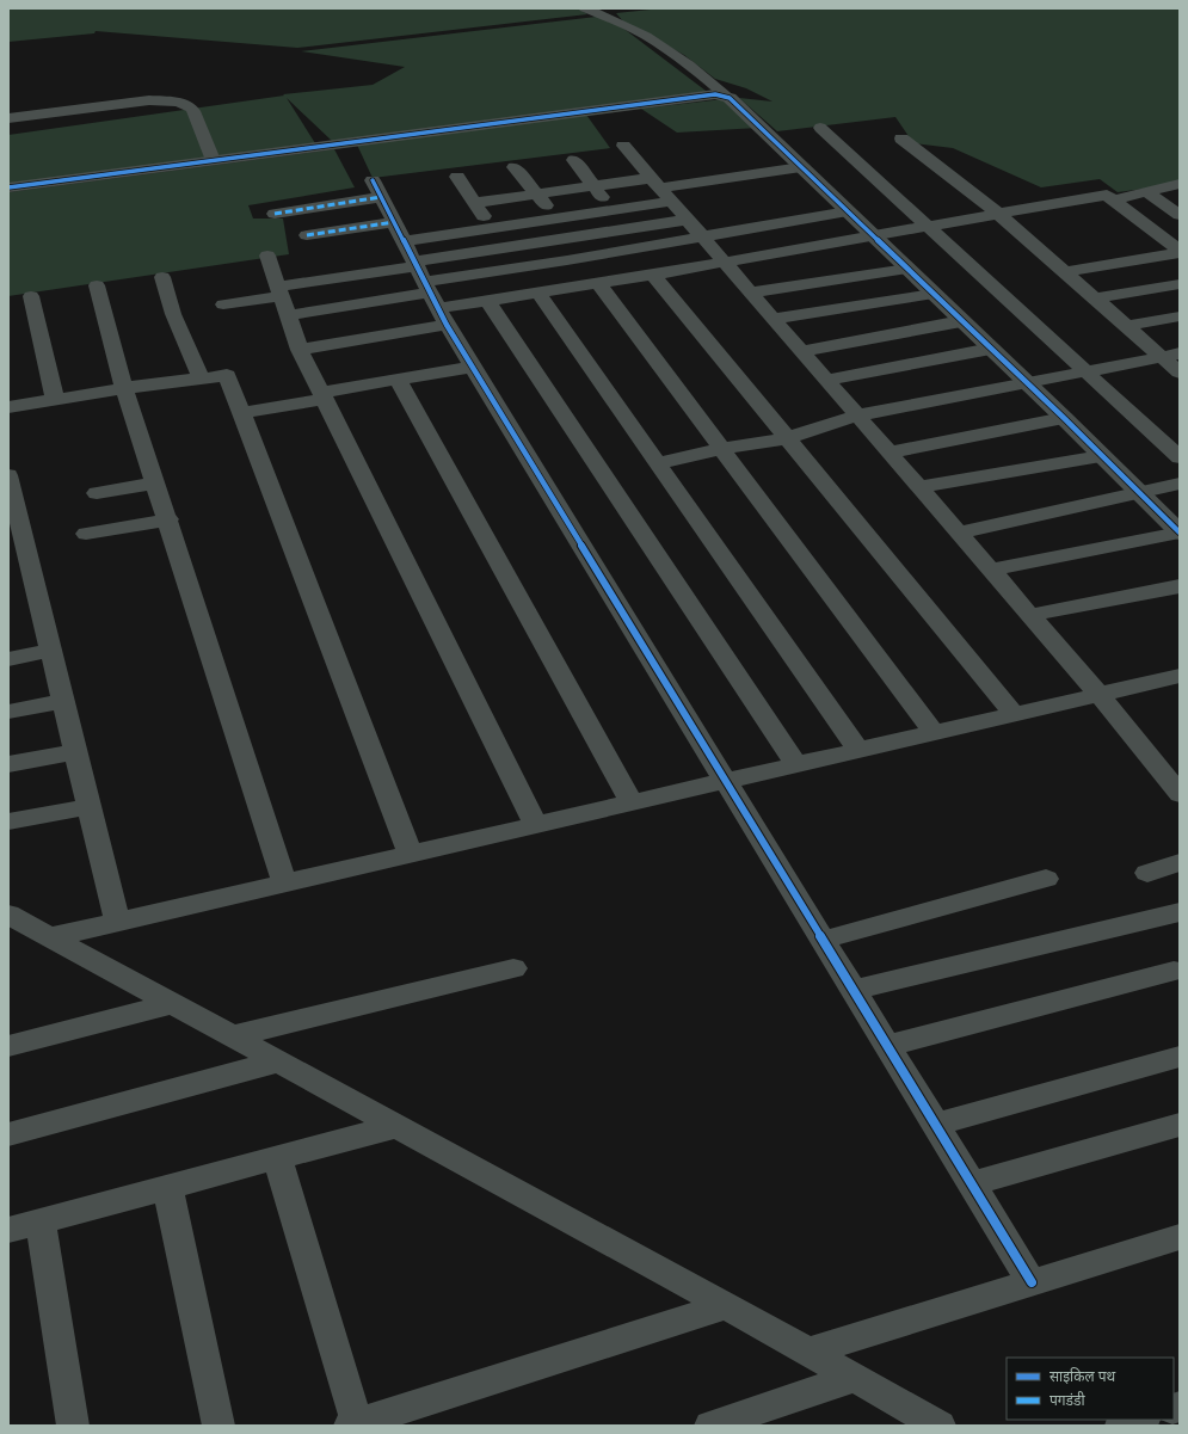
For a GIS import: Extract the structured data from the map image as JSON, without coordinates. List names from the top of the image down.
{
  "legend": ["साइकिल पथ", "पगडंडी"]
}
